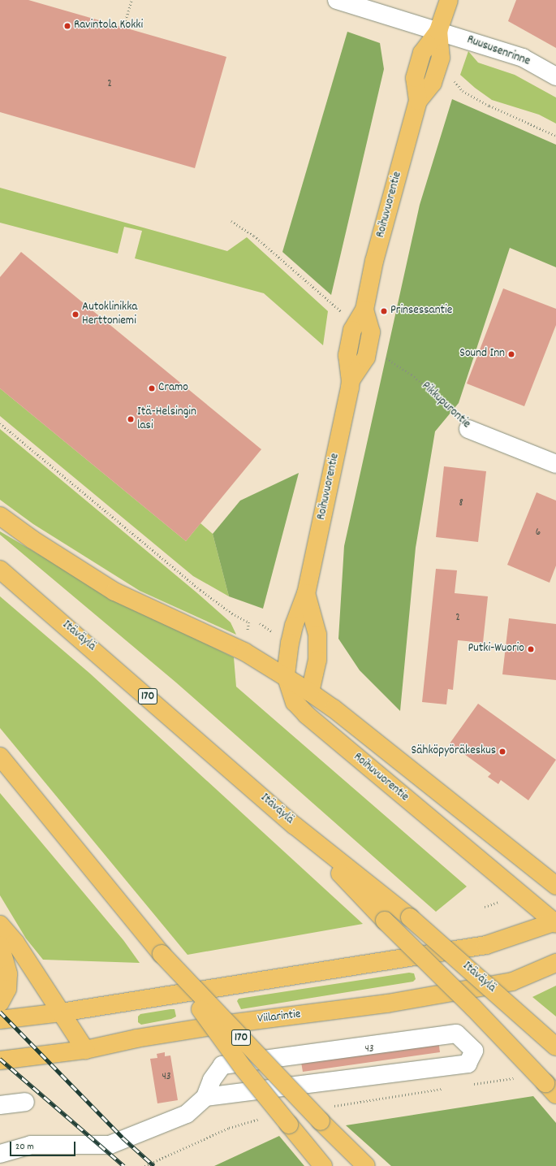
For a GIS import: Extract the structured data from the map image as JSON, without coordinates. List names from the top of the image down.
{
  "streets": {
    "main road": [
      "Roihuvuorentie",
      "Itäväylä",
      "170",
      "Viilarintie"
    ],
    "street": ["Ruususenrinne", "Pikkupurontie"]
  },
  "crossings": [
    ["Ruususenrinne", "Roihuvuorentie"]
  ],
  "places": [
    "Ravintola Kokki",
    "Prinsessantie",
    "Autoklinikka Herttoniemi",
    "Sound Inn",
    "Cramo",
    "Itä-Helsingin lasi",
    "Putki-Wuorio",
    "Sähköpyöräkeskus"
  ],
  "house_numbers": [
    "2",
    "8",
    "6",
    "2",
    "43",
    "43"
  ],
  "scale_bar": "20 m"
}
